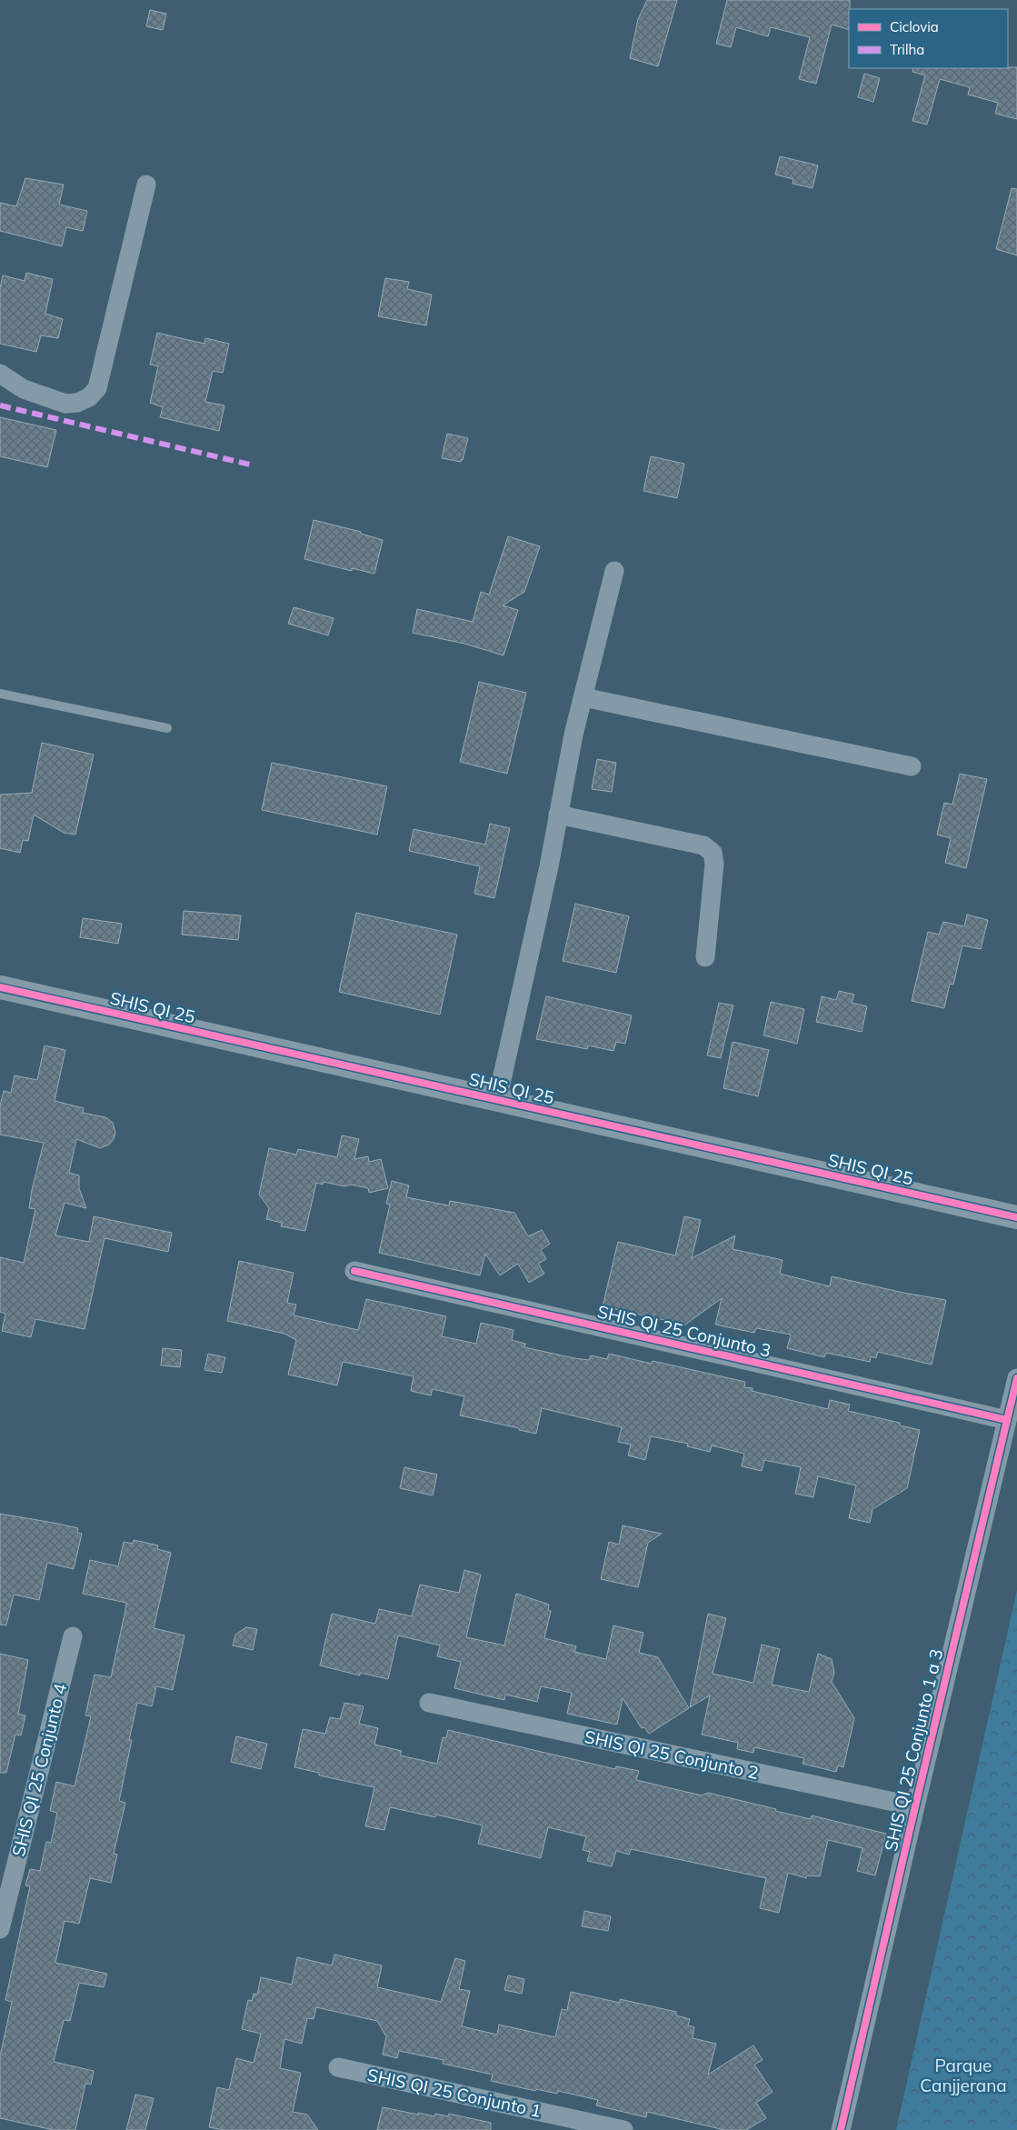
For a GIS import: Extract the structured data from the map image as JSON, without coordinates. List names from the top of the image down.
{
  "streets": {
    "street": [
      "SHIS QI 25",
      "SHIS QI 25 Conjunto 3",
      "SHIS QI 25 Conjunto 1 a 3",
      "SHIS QI 25 Conjunto 2",
      "SHIS QI 25 Conjunto 4",
      "SHIS QI 25 Conjunto 1"
    ]
  },
  "crossings": [
    ["SHIS QI 25 Conjunto 3", "SHIS QI 25 Conjunto 1 a 3"],
    ["SHIS QI 25 Conjunto 1 a 3", "SHIS QI 25 Conjunto 2"]
  ],
  "parks": ["Parque Canjjerana"],
  "legend": ["Ciclovia", "Trilha"]
}
